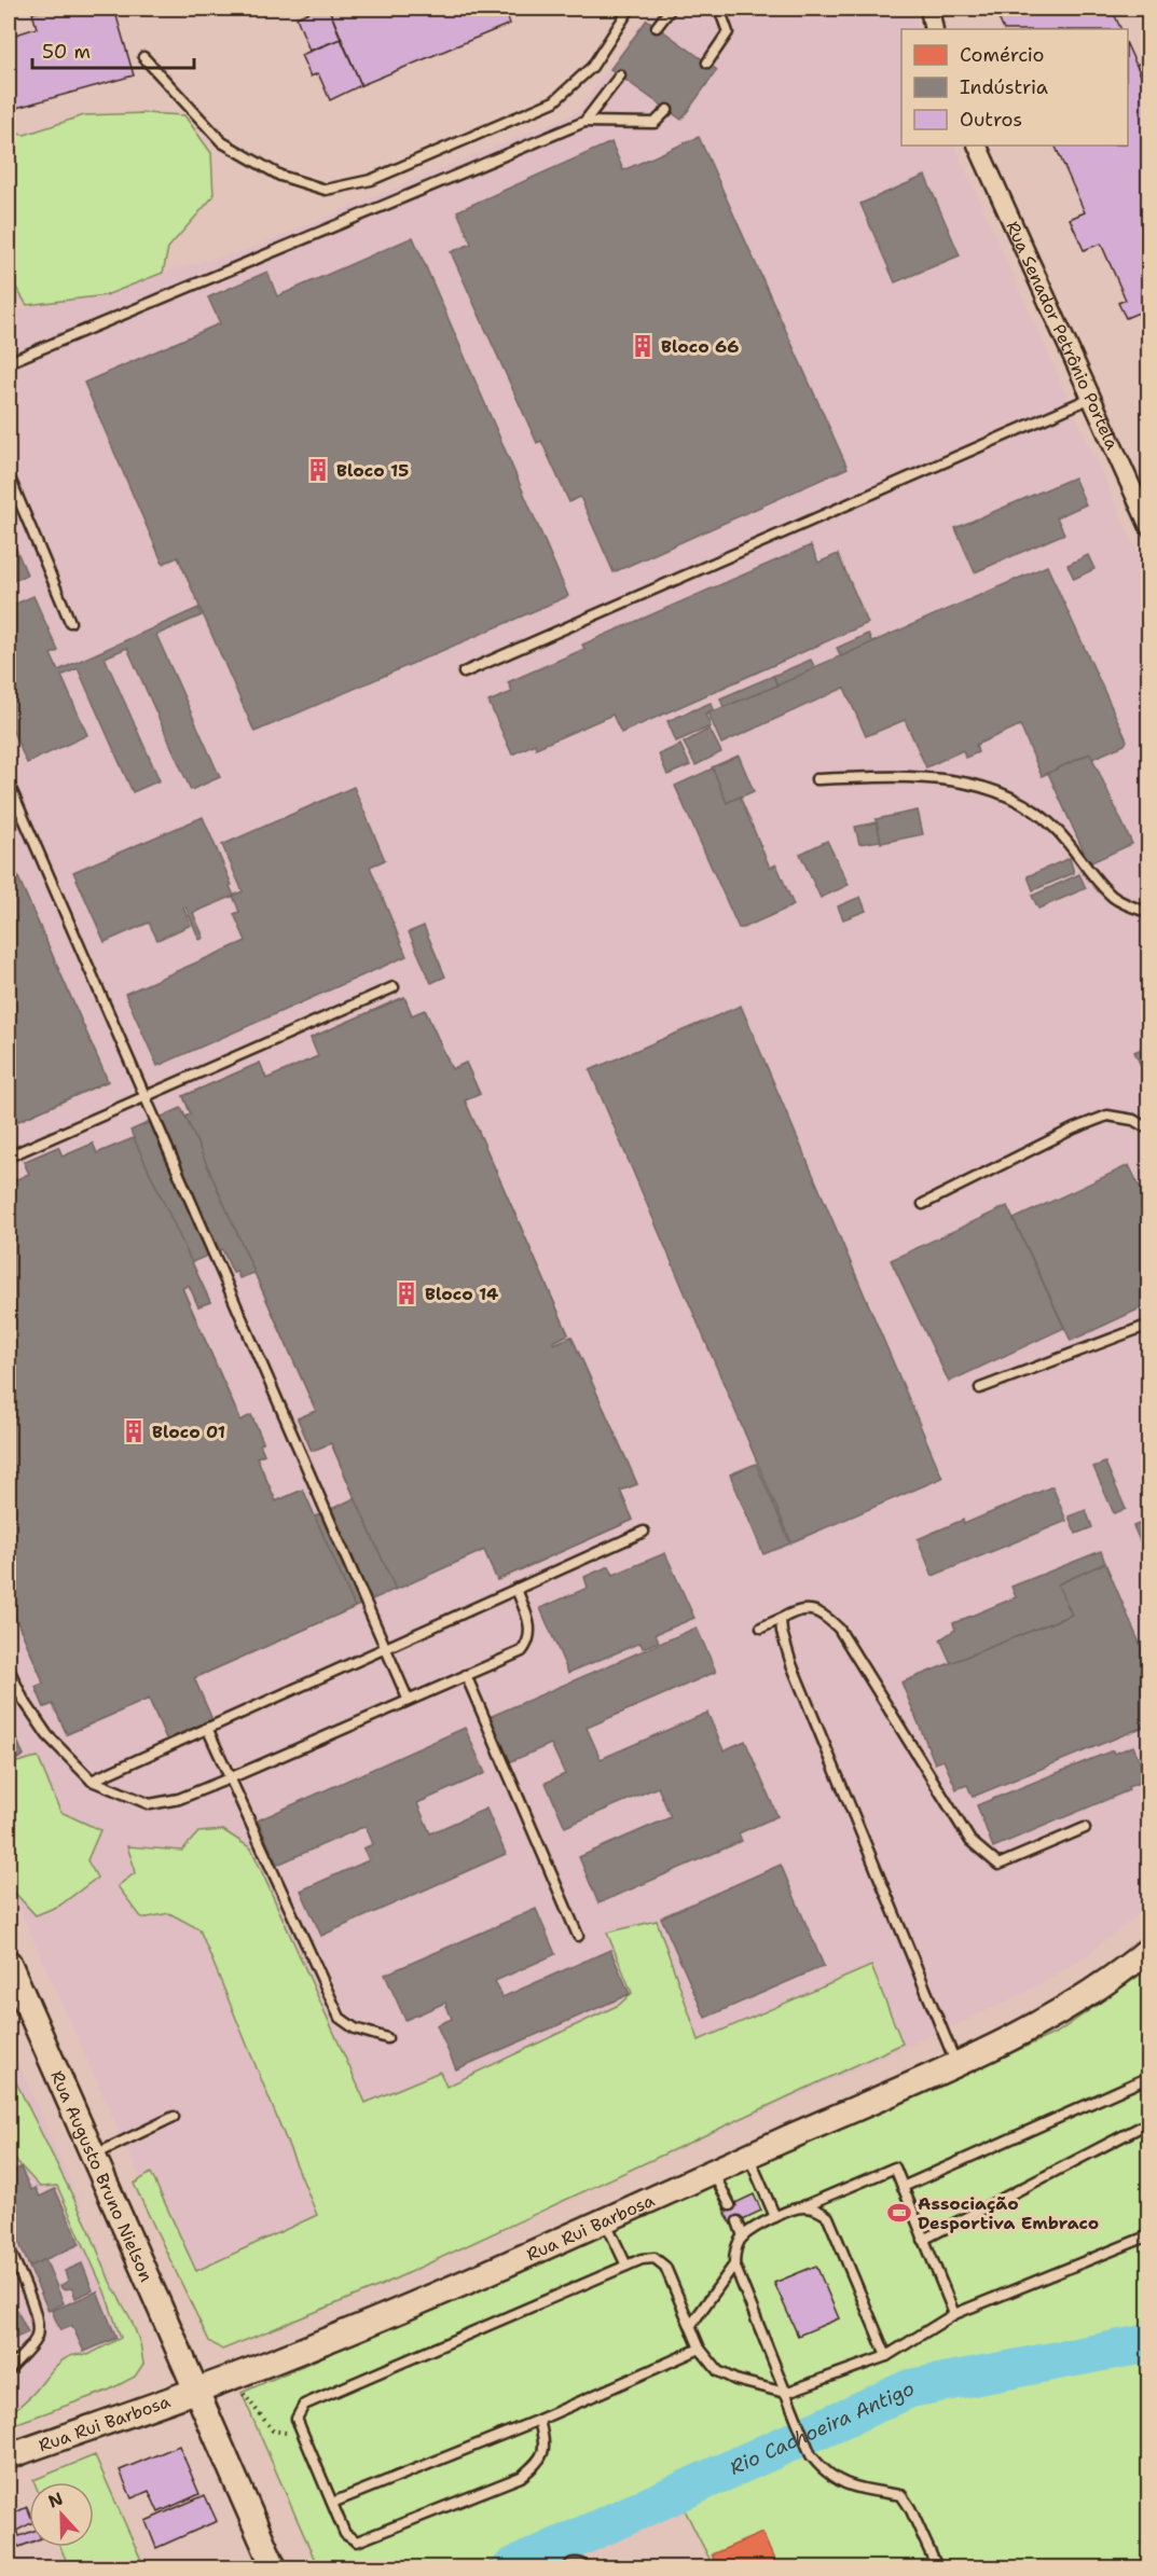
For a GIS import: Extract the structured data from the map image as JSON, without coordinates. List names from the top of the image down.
{
  "streets": {
    "main road": ["Rua Augusto Bruno Nielson", "Rua Rui Barbosa"],
    "street": ["Rua Senador Petrônio Portela"]
  },
  "crossings": [
    ["Rua Augusto Bruno Nielson", "Rua Rui Barbosa"]
  ],
  "water": ["Rio Cachoeira Antigo"],
  "places": {
    "building": [
      "Bloco 66",
      "Bloco 15",
      "Bloco 14",
      "Bloco 01"
    ],
    "sports": ["Associação Desportiva Embraco"]
  },
  "legend": ["Comércio", "Indústria", "Outros"],
  "scale_bar": "50 m",
  "north": "top"
}
